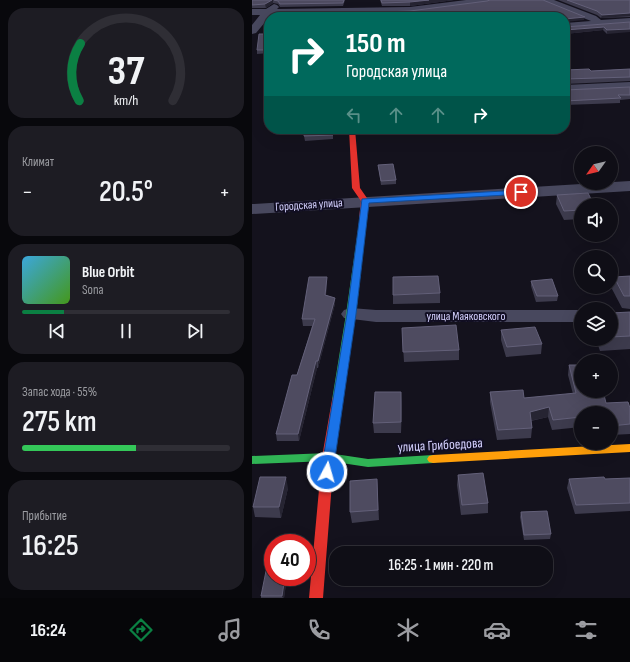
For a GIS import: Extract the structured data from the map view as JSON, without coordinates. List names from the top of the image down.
{
  "streets": {
    "street": ["Городская улица", "улица Маяковского", "улица Грибоедова"]
  },
  "north": "bottom left",
  "page": {
    "turn": ["150 m", "Городская улица"],
    "tile": [
      "Климат",
      ["Запас хода · 55%", "275 km"],
      ["Прибытие", "16:25"]
    ],
    "map_buttons": ["+", "−"],
    "heat": ["−", "20.5°", "+"],
    "song": ["Blue Orbit", "Sona"],
    "limit": "40",
    "trip": "16:25 · 1 мин · 220 m",
    "tabs": "16:24",
    "gauge": ["37", "km/h"]
  }
}
